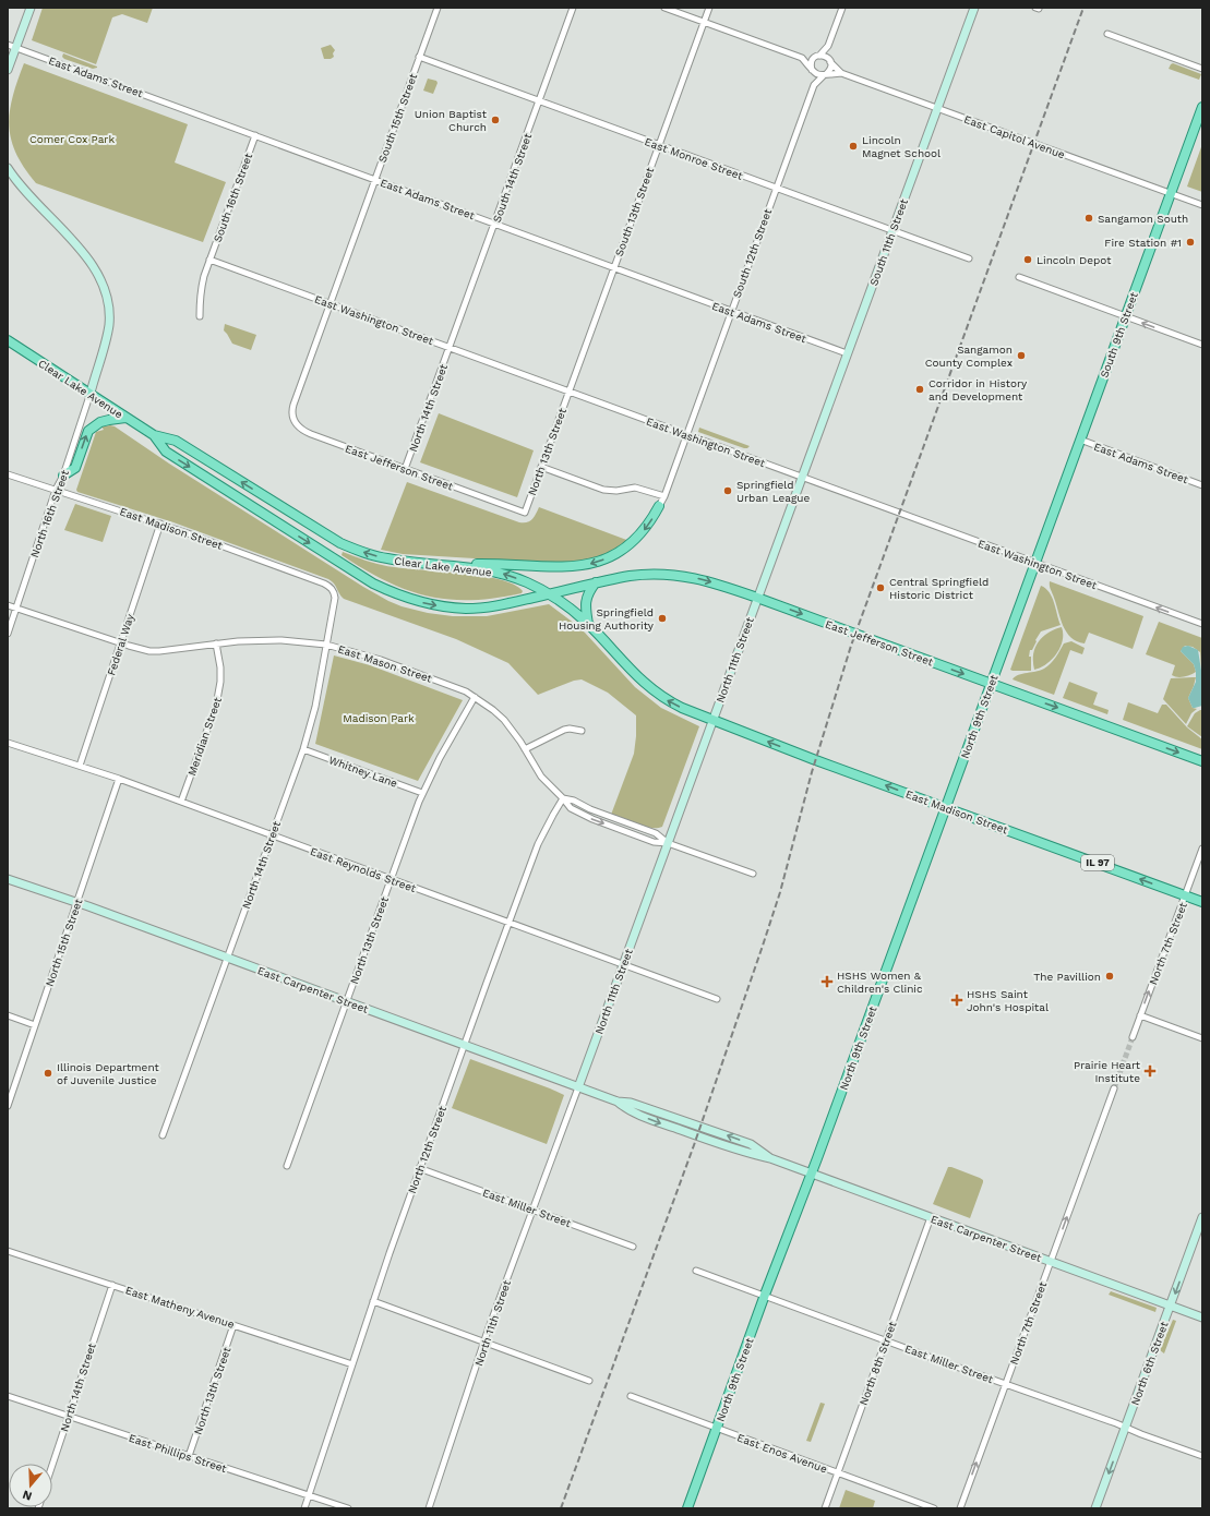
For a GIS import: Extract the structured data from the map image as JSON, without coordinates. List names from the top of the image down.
{
  "streets": {
    "main road": [
      "South 9th Street",
      "Clear Lake Avenue",
      "East Jefferson Street",
      "East Madison Street",
      "North 9th Street",
      "IL 97"
    ],
    "street": [
      "East Adams Street",
      "South 15th Street",
      "East Capitol Avenue",
      "East Monroe Street",
      "South 14th Street",
      "South 16th Street",
      "South 13th Street",
      "South 11th Street",
      "South 12th Street",
      "East Washington Street",
      "North 14th Street",
      "North 13th Street",
      "North 16th Street",
      "Federal Way",
      "North 11th Street",
      "East Mason Street",
      "Meridian Street",
      "Whitney Lane",
      "East Reynolds Street",
      "North 15th Street",
      "North 7th Street",
      "East Carpenter Street",
      "North 12th Street",
      "East Miller Street",
      "East Matheny Avenue",
      "North 8th Street",
      "North 6th Street",
      "East Phillips Street",
      "East Enos Avenue"
    ]
  },
  "crossings": [
    ["East Adams Street", "South 15th Street"],
    ["East Adams Street", "South 14th Street"],
    ["East Adams Street", "South 16th Street"],
    ["East Adams Street", "South 13th Street"],
    ["East Adams Street", "South 11th Street"],
    ["East Adams Street", "South 12th Street"],
    ["East Adams Street", "South 9th Street"],
    ["South 15th Street", "East Monroe Street"],
    ["South 15th Street", "East Washington Street"],
    ["South 15th Street", "East Jefferson Street"],
    ["East Capitol Avenue", "South 11th Street"],
    ["East Capitol Avenue", "South 12th Street"],
    ["East Capitol Avenue", "South 9th Street"],
    ["East Monroe Street", "South 14th Street"],
    ["East Monroe Street", "South 13th Street"],
    ["East Monroe Street", "South 11th Street"],
    ["East Monroe Street", "South 12th Street"],
    ["South 14th Street", "East Washington Street"],
    ["South 14th Street", "North 14th Street"],
    ["South 16th Street", "East Washington Street"],
    ["South 13th Street", "East Washington Street"],
    ["South 13th Street", "North 13th Street"],
    ["South 11th Street", "East Washington Street"],
    ["South 11th Street", "North 11th Street"],
    ["South 12th Street", "East Washington Street"],
    ["East Washington Street", "South 9th Street"],
    ["East Washington Street", "North 14th Street"],
    ["East Washington Street", "North 13th Street"],
    ["East Washington Street", "East Jefferson Street"],
    ["East Washington Street", "North 11th Street"],
    ["East Washington Street", "North 9th Street"],
    ["South 9th Street", "North 9th Street"],
    ["Clear Lake Avenue", "East Jefferson Street"],
    ["Clear Lake Avenue", "North 16th Street"],
    ["Clear Lake Avenue", "East Madison Street"],
    ["North 14th Street", "East Jefferson Street"],
    ["North 14th Street", "East Madison Street"],
    ["North 14th Street", "East Mason Street"],
    ["North 14th Street", "Whitney Lane"],
    ["North 14th Street", "East Reynolds Street"],
    ["North 14th Street", "East Carpenter Street"],
    ["North 14th Street", "East Matheny Avenue"],
    ["North 14th Street", "East Phillips Street"],
    ["North 13th Street", "East Jefferson Street"],
    ["North 13th Street", "East Mason Street"],
    ["North 13th Street", "Whitney Lane"],
    ["North 13th Street", "East Reynolds Street"],
    ["North 13th Street", "East Carpenter Street"],
    ["North 13th Street", "East Matheny Avenue"],
    ["North 13th Street", "East Phillips Street"],
    ["East Jefferson Street", "East Madison Street"],
    ["East Jefferson Street", "North 11th Street"],
    ["East Jefferson Street", "North 9th Street"],
    ["North 16th Street", "East Madison Street"],
    ["North 16th Street", "East Mason Street"],
    ["East Madison Street", "Federal Way"],
    ["East Madison Street", "North 11th Street"],
    ["East Madison Street", "North 9th Street"],
    ["East Madison Street", "North 7th Street"],
    ["Federal Way", "East Mason Street"],
    ["Federal Way", "East Reynolds Street"],
    ["North 11th Street", "East Mason Street"],
    ["North 11th Street", "East Reynolds Street"],
    ["North 11th Street", "East Carpenter Street"],
    ["North 11th Street", "East Miller Street"],
    ["East Mason Street", "Meridian Street"],
    ["East Mason Street", "North 12th Street"],
    ["North 9th Street", "East Carpenter Street"],
    ["North 9th Street", "East Miller Street"],
    ["North 9th Street", "East Enos Avenue"],
    ["Meridian Street", "East Reynolds Street"],
    ["East Reynolds Street", "North 15th Street"],
    ["East Reynolds Street", "North 12th Street"],
    ["North 15th Street", "East Carpenter Street"],
    ["North 7th Street", "East Carpenter Street"],
    ["North 7th Street", "East Miller Street"],
    ["East Carpenter Street", "North 12th Street"],
    ["East Carpenter Street", "North 8th Street"],
    ["East Carpenter Street", "North 6th Street"],
    ["North 12th Street", "East Miller Street"],
    ["North 12th Street", "East Matheny Avenue"],
    ["North 12th Street", "East Phillips Street"],
    ["East Miller Street", "North 8th Street"],
    ["East Miller Street", "North 6th Street"],
    ["North 8th Street", "East Enos Avenue"]
  ],
  "one_way": [
    "East Jefferson Street",
    "East Madison Street",
    "North 7th Street",
    "North 6th Street"
  ],
  "parks": ["Comer Cox Park", "Madison Park"],
  "places": {
    "other": [
      "Union Baptist Church",
      "Lincoln Magnet School",
      "Sangamon South",
      "Fire Station #1",
      "Lincoln Depot",
      "Sangamon County Complex",
      "Corridor in History and Development",
      "Springfield Urban League",
      "Central Springfield Historic District",
      "Springfield Housing Authority",
      "The Pavillion",
      "Illinois Department of Juvenile Justice"
    ],
    "health": ["HSHS Women & Children's Clinic", "HSHS Saint John's Hospital", "Prairie Heart Institute"]
  },
  "north": "bottom"
}
